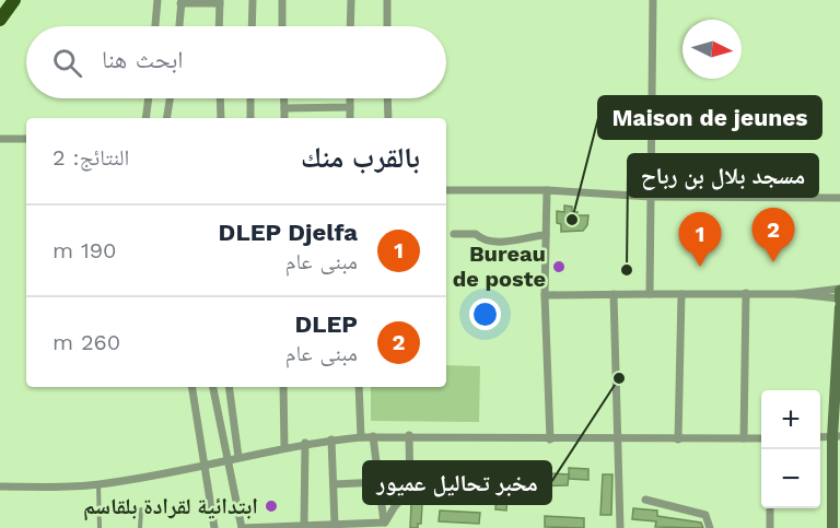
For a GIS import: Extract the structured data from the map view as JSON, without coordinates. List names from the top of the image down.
{
  "places": [
    "Maison de jeunes",
    "Bureau de poste",
    "مسجد بلال بن رباح",
    "مخبر تحاليل عميور",
    "ابتدائية لقرادة بلقاسم"
  ],
  "north": "right",
  "page": {
    "search": "ابحث هنا",
    "heading": ["بالقرب منك", "النتائج: 2"],
    "list": [
      {
        "mark": "1",
        "name": "DLEP Djelfa",
        "note": "مبنى عام",
        "value": "190 m"
      },
      {
        "mark": "2",
        "name": "DLEP",
        "note": "مبنى عام",
        "value": "260 m"
      }
    ],
    "pins": ["2", "1"],
    "map_buttons": ["+", "−"]
  }
}
